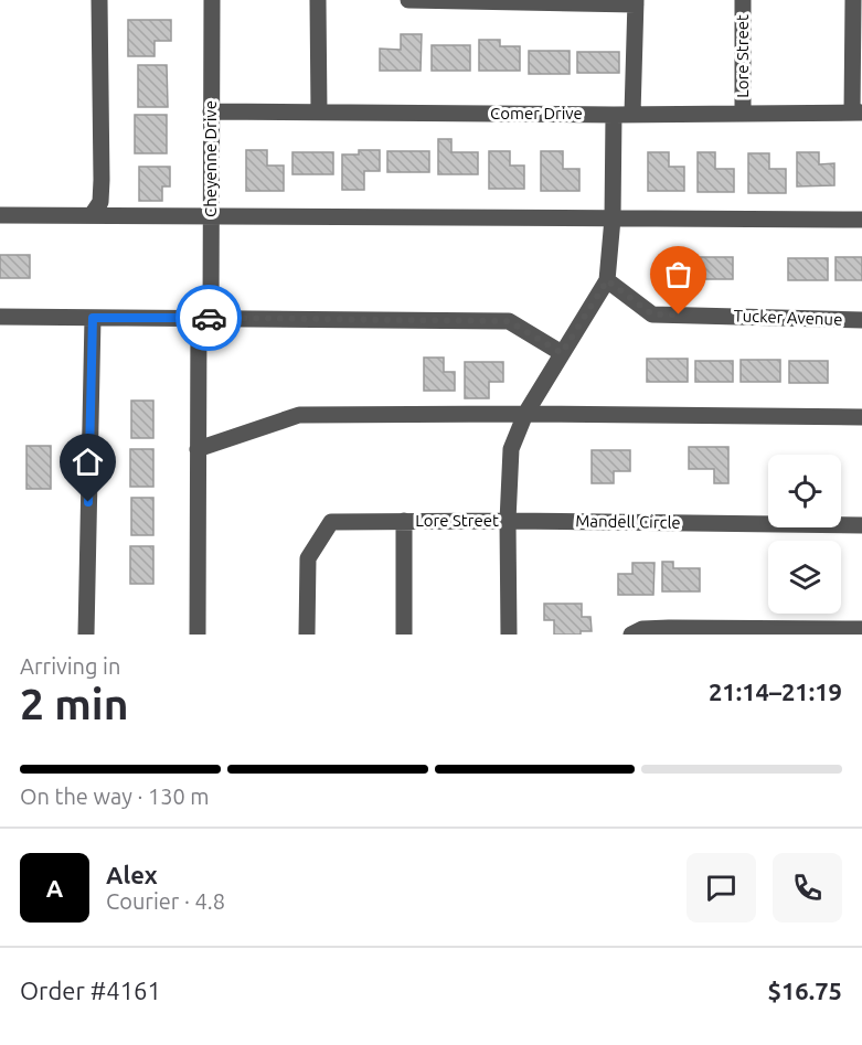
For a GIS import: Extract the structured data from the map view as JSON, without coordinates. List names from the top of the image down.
{
  "streets": {
    "street": [
      "Lore Street",
      "Comer Drive",
      "Cheyenne Drive",
      "Tucker Avenue",
      "Mandell Circle"
    ]
  },
  "crossings": [
    ["Lore Street", "Comer Drive"],
    ["Lore Street", "Tucker Avenue"],
    ["Lore Street", "Mandell Circle"],
    ["Comer Drive", "Cheyenne Drive"]
  ],
  "page": {
    "heading": ["2 min", "Arriving in", "21:14–21:19"],
    "panel": [
      "Alex",
      "Courier · 4.8",
      "Order #4161",
      "$16.75"
    ],
    "bar": "On the way · 130 m",
    "round": "A"
  }
}
